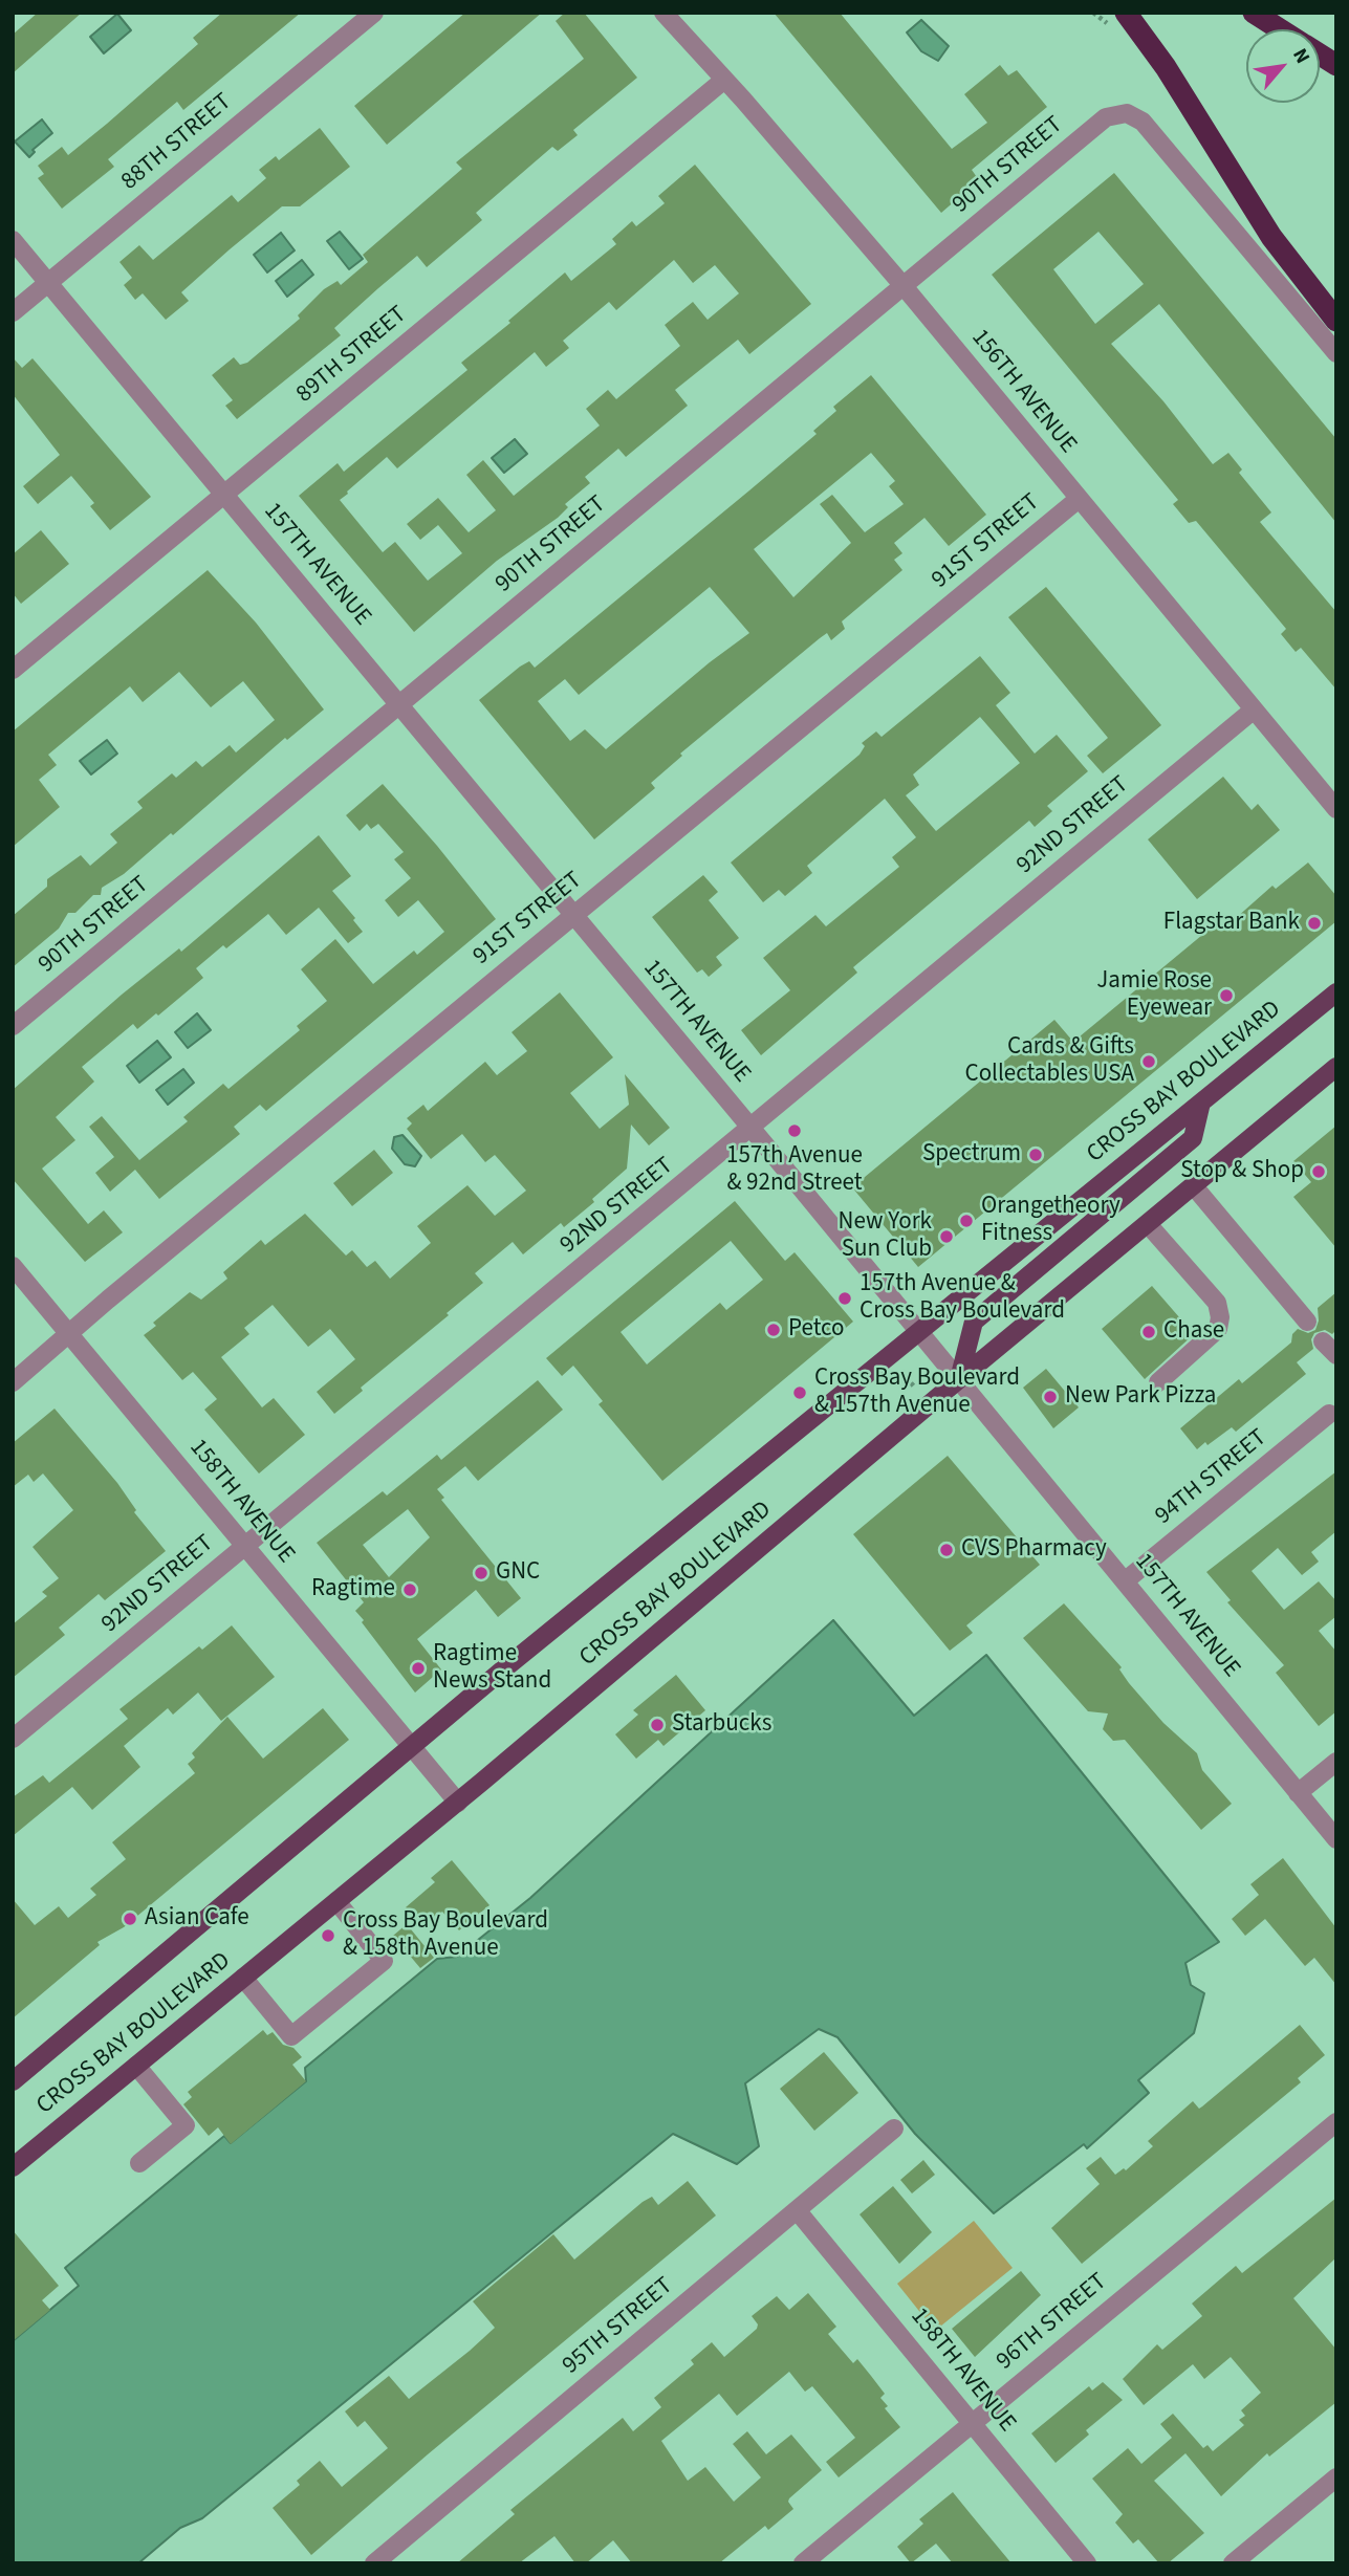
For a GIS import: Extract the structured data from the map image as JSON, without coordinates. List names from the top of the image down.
{
  "streets": {
    "main road": ["CROSS BAY BOULEVARD"],
    "street": [
      "88TH STREET",
      "90TH STREET",
      "89TH STREET",
      "156TH AVENUE",
      "91ST STREET",
      "157TH AVENUE",
      "92ND STREET",
      "94TH STREET",
      "158TH AVENUE",
      "96TH STREET",
      "95TH STREET"
    ]
  },
  "crossings": [
    ["88TH STREET", "157TH AVENUE"],
    ["90TH STREET", "156TH AVENUE"],
    ["90TH STREET", "157TH AVENUE"],
    ["89TH STREET", "156TH AVENUE"],
    ["89TH STREET", "157TH AVENUE"],
    ["156TH AVENUE", "91ST STREET"],
    ["156TH AVENUE", "92ND STREET"],
    ["91ST STREET", "157TH AVENUE"],
    ["91ST STREET", "158TH AVENUE"],
    ["157TH AVENUE", "92ND STREET"],
    ["157TH AVENUE", "CROSS BAY BOULEVARD"],
    ["157TH AVENUE", "94TH STREET"],
    ["92ND STREET", "158TH AVENUE"],
    ["CROSS BAY BOULEVARD", "158TH AVENUE"],
    ["158TH AVENUE", "96TH STREET"],
    ["158TH AVENUE", "95TH STREET"]
  ],
  "places": [
    "Flagstar Bank",
    "Jamie Rose Eyewear",
    "Cards & Gifts Collectables USA",
    "157th Avenue & 92nd Street",
    "Spectrum",
    "Stop & Shop",
    "Orangetheory Fitness",
    "New York Sun Club",
    "157th Avenue & Cross Bay Boulevard",
    "Petco",
    "Chase",
    "Cross Bay Boulevard & 157th Avenue",
    "New Park Pizza",
    "CVS Pharmacy",
    "GNC",
    "Ragtime",
    "Ragtime News Stand",
    "Starbucks",
    "Asian Cafe",
    "Cross Bay Boulevard & 158th Avenue"
  ],
  "north": "top right"
}
